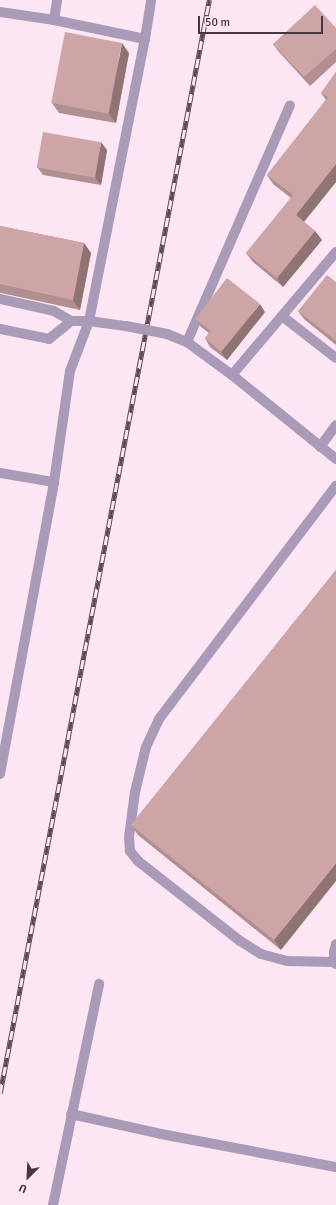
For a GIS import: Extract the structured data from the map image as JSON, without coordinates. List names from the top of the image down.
{
  "scale_bar": "50 m",
  "north": "bottom left"
}
